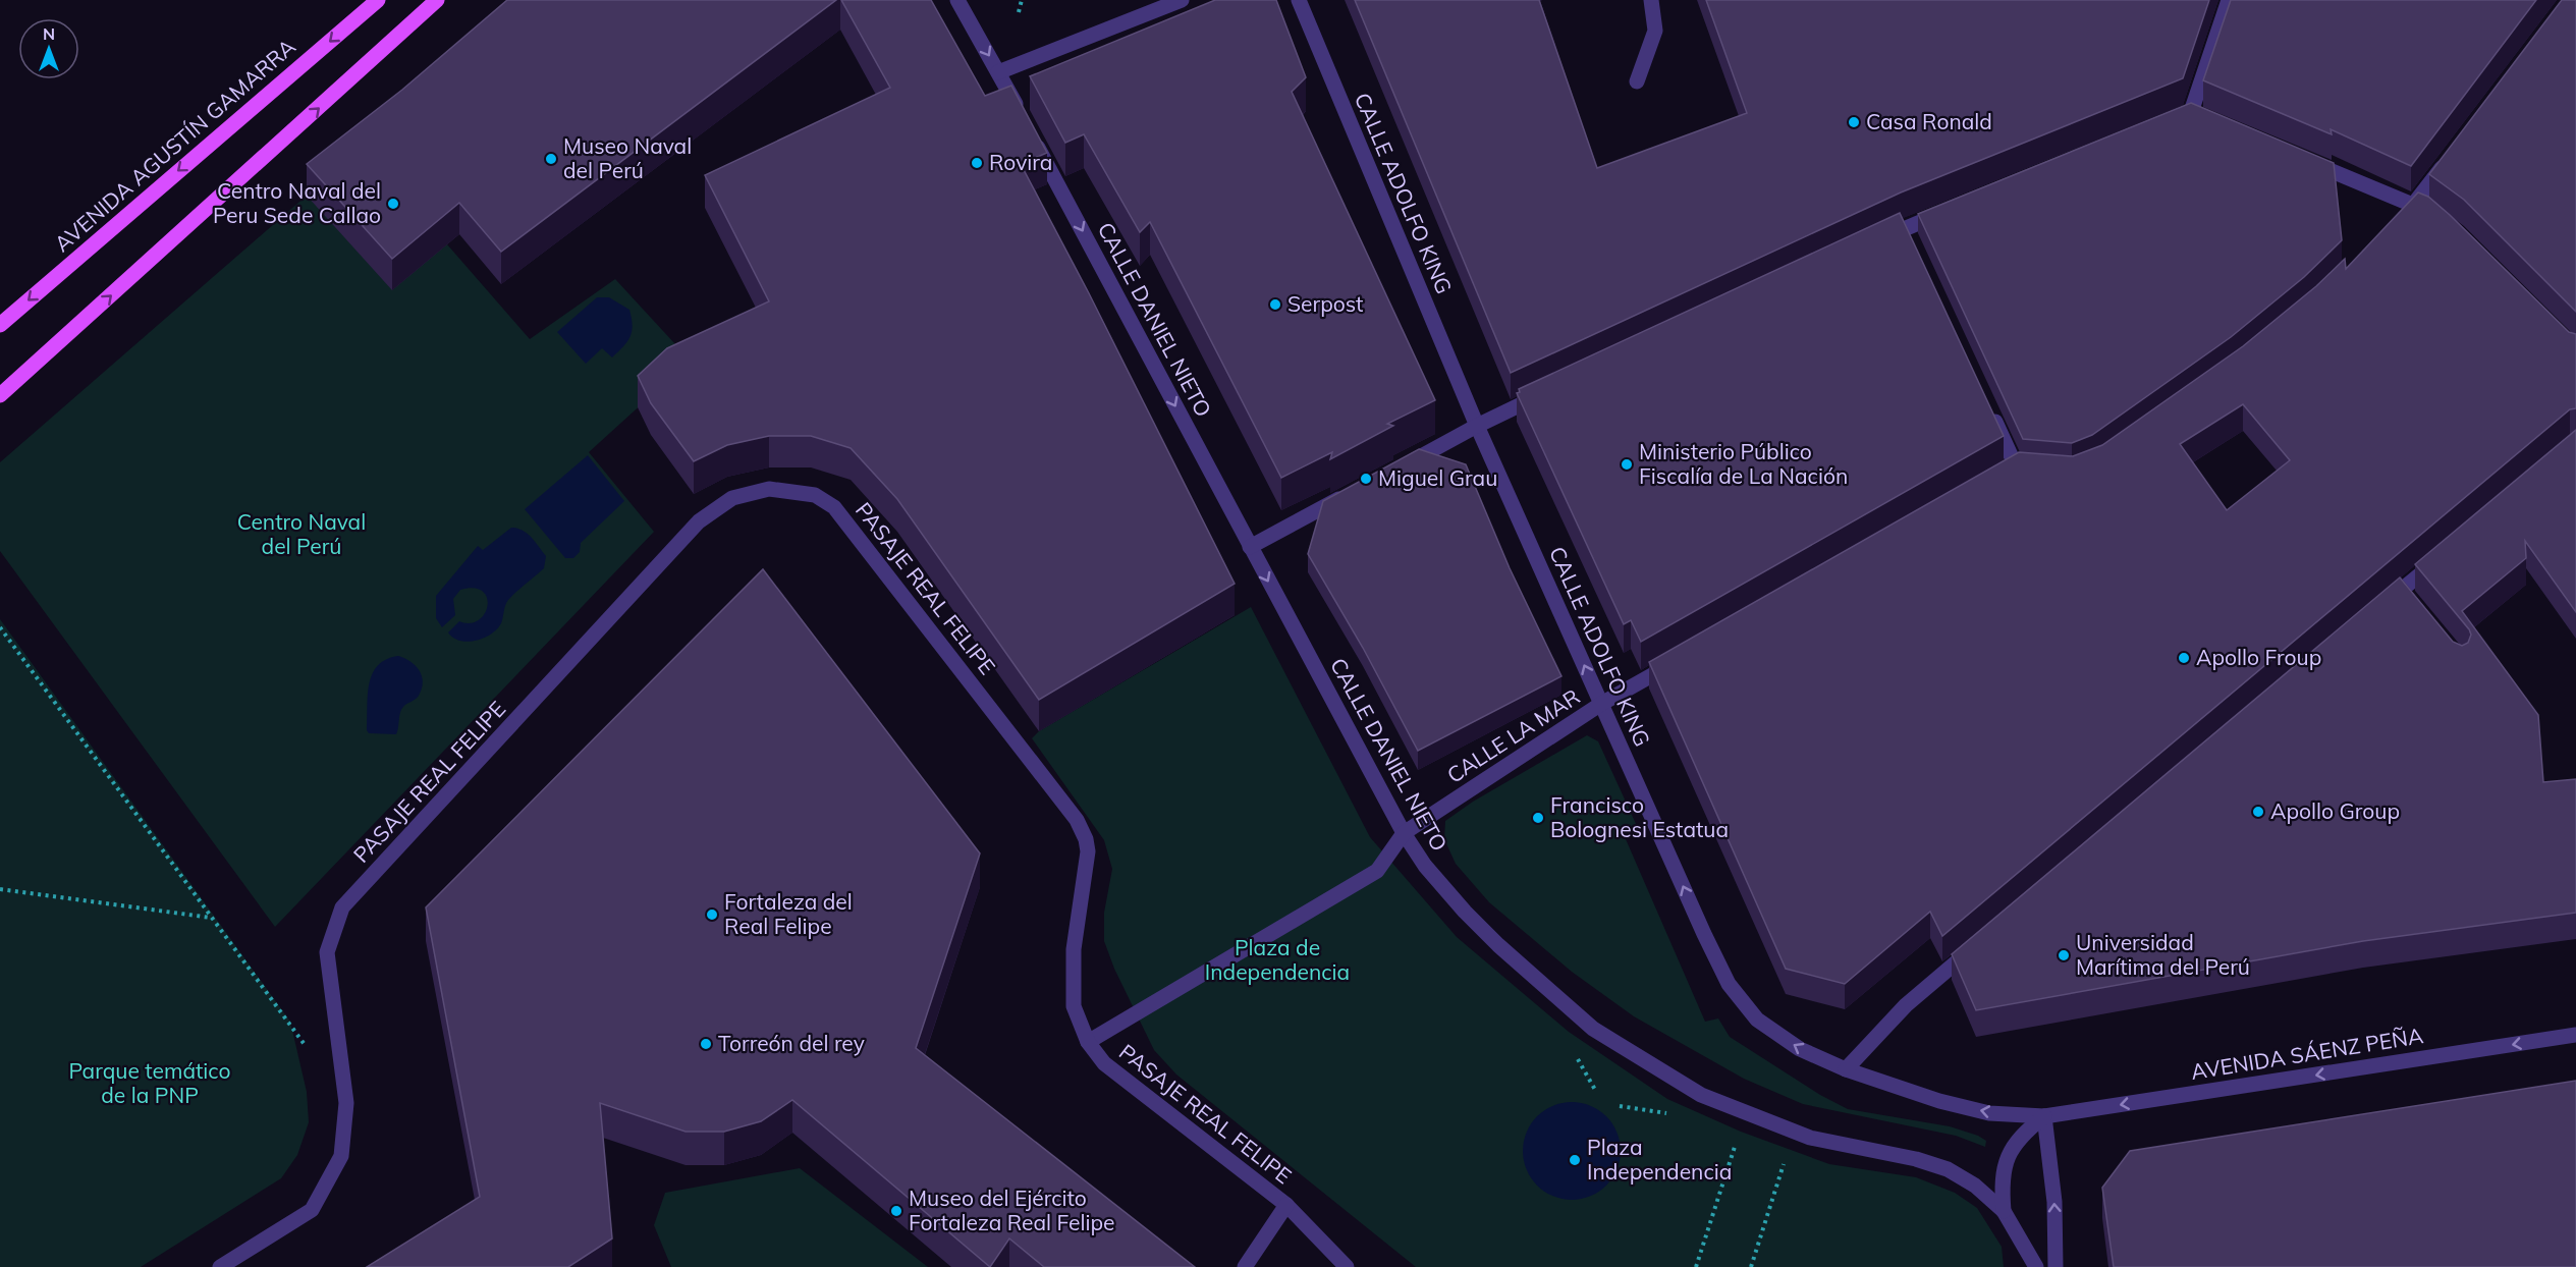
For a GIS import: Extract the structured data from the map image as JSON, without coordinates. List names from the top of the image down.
{
  "streets": {
    "main road": ["AVENIDA AGUSTÍN GAMARRA"],
    "street": [
      "CALLE ADOLFO KING",
      "CALLE DANIEL NIETO",
      "PASAJE REAL FELIPE",
      "CALLE LA MAR",
      "AVENIDA SÁENZ PEÑA"
    ]
  },
  "crossings": [
    ["CALLE ADOLFO KING", "CALLE LA MAR"],
    ["CALLE ADOLFO KING", "AVENIDA SÁENZ PEÑA"],
    ["CALLE DANIEL NIETO", "CALLE LA MAR"]
  ],
  "one_way": ["CALLE ADOLFO KING", "CALLE DANIEL NIETO", "AVENIDA SÁENZ PEÑA"],
  "parks": ["Centro Naval del Perú", "Plaza de Independencia", "Parque temático de la PNP"],
  "places": [
    "Casa Ronald",
    "Museo Naval del Perú",
    "Rovira",
    "Centro Naval del Peru Sede Callao",
    "Serpost",
    "Ministerio Público Fiscalía de La Nación",
    "Miguel Grau",
    "Apollo Froup",
    "Apollo Group",
    "Francisco Bolognesi Estatua",
    "Fortaleza del Real Felipe",
    "Universidad Marítima del Perú",
    "Torreón del rey",
    "Plaza Independencia",
    "Museo del Ejército Fortaleza Real Felipe"
  ],
  "north": "top"
}
